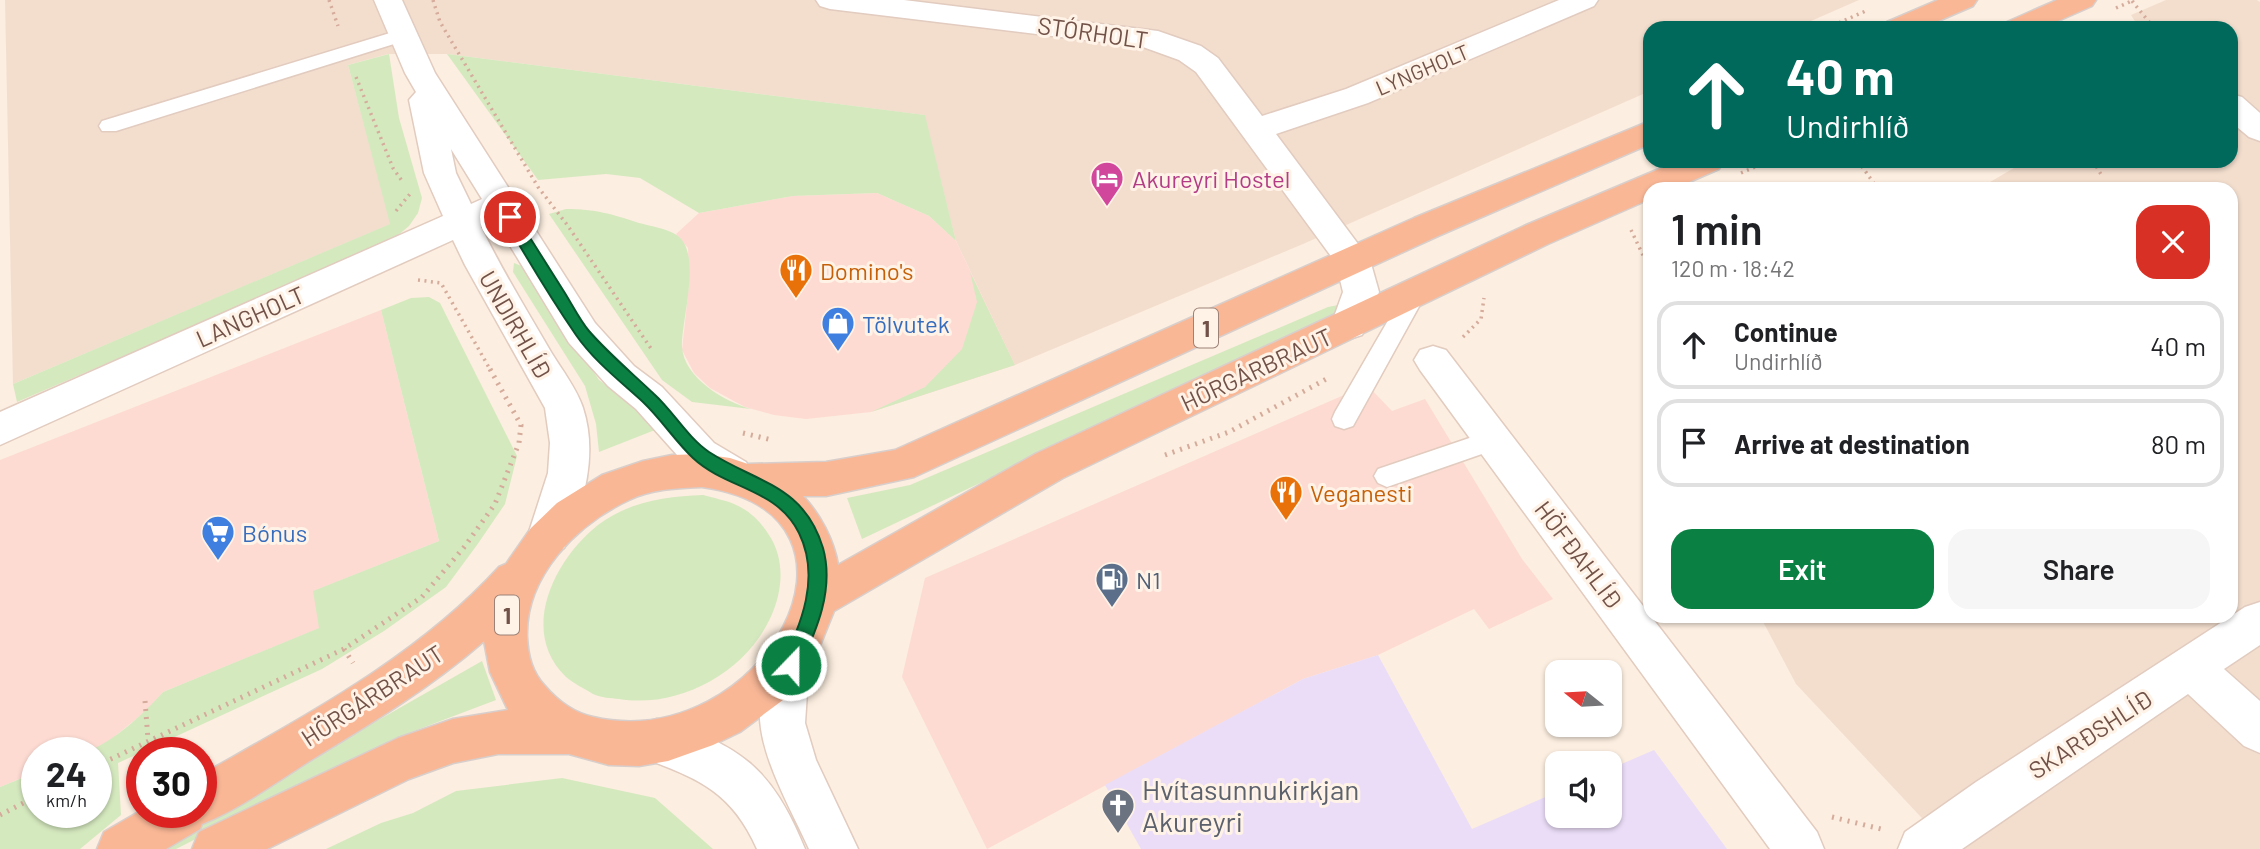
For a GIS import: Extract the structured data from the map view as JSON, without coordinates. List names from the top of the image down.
{
  "streets": {
    "highway": ["1", "HÖRGÁRBRAUT"],
    "street": [
      "STÓRHOLT",
      "LYNGHOLT",
      "LANGHOLT",
      "UNDIRHLÍÐ",
      "HÖFÐAHLÍÐ",
      "SKARÐSHLÍÐ"
    ]
  },
  "crossings": [
    ["STÓRHOLT", "LYNGHOLT"],
    ["STÓRHOLT", "HÖRGÁRBRAUT"],
    ["LANGHOLT", "UNDIRHLÍÐ"],
    ["UNDIRHLÍÐ", "HÖRGÁRBRAUT"]
  ],
  "places": {
    "hotel": ["Akureyri Hostel"],
    "restaurant": ["Domino's", "Veganesti"],
    "shop": ["Tölvutek"],
    "supermarket": ["Bónus"],
    "fuel station": ["N1"],
    "church": ["Hvítasunnukirkjan Akureyri"]
  },
  "north": "left",
  "page": {
    "turn": ["40 m", "Undirhlíð"],
    "heading": ["1 min", "120 m · 18:42"],
    "list": [
      {
        "name": "Continue",
        "note": "Undirhlíð",
        "value": "40 m"
      },
      {
        "name": "Arrive at destination",
        "value": "80 m"
      }
    ],
    "buttons": ["Exit", "Share"],
    "speed": "24 km/h",
    "limit": "30"
  }
}
